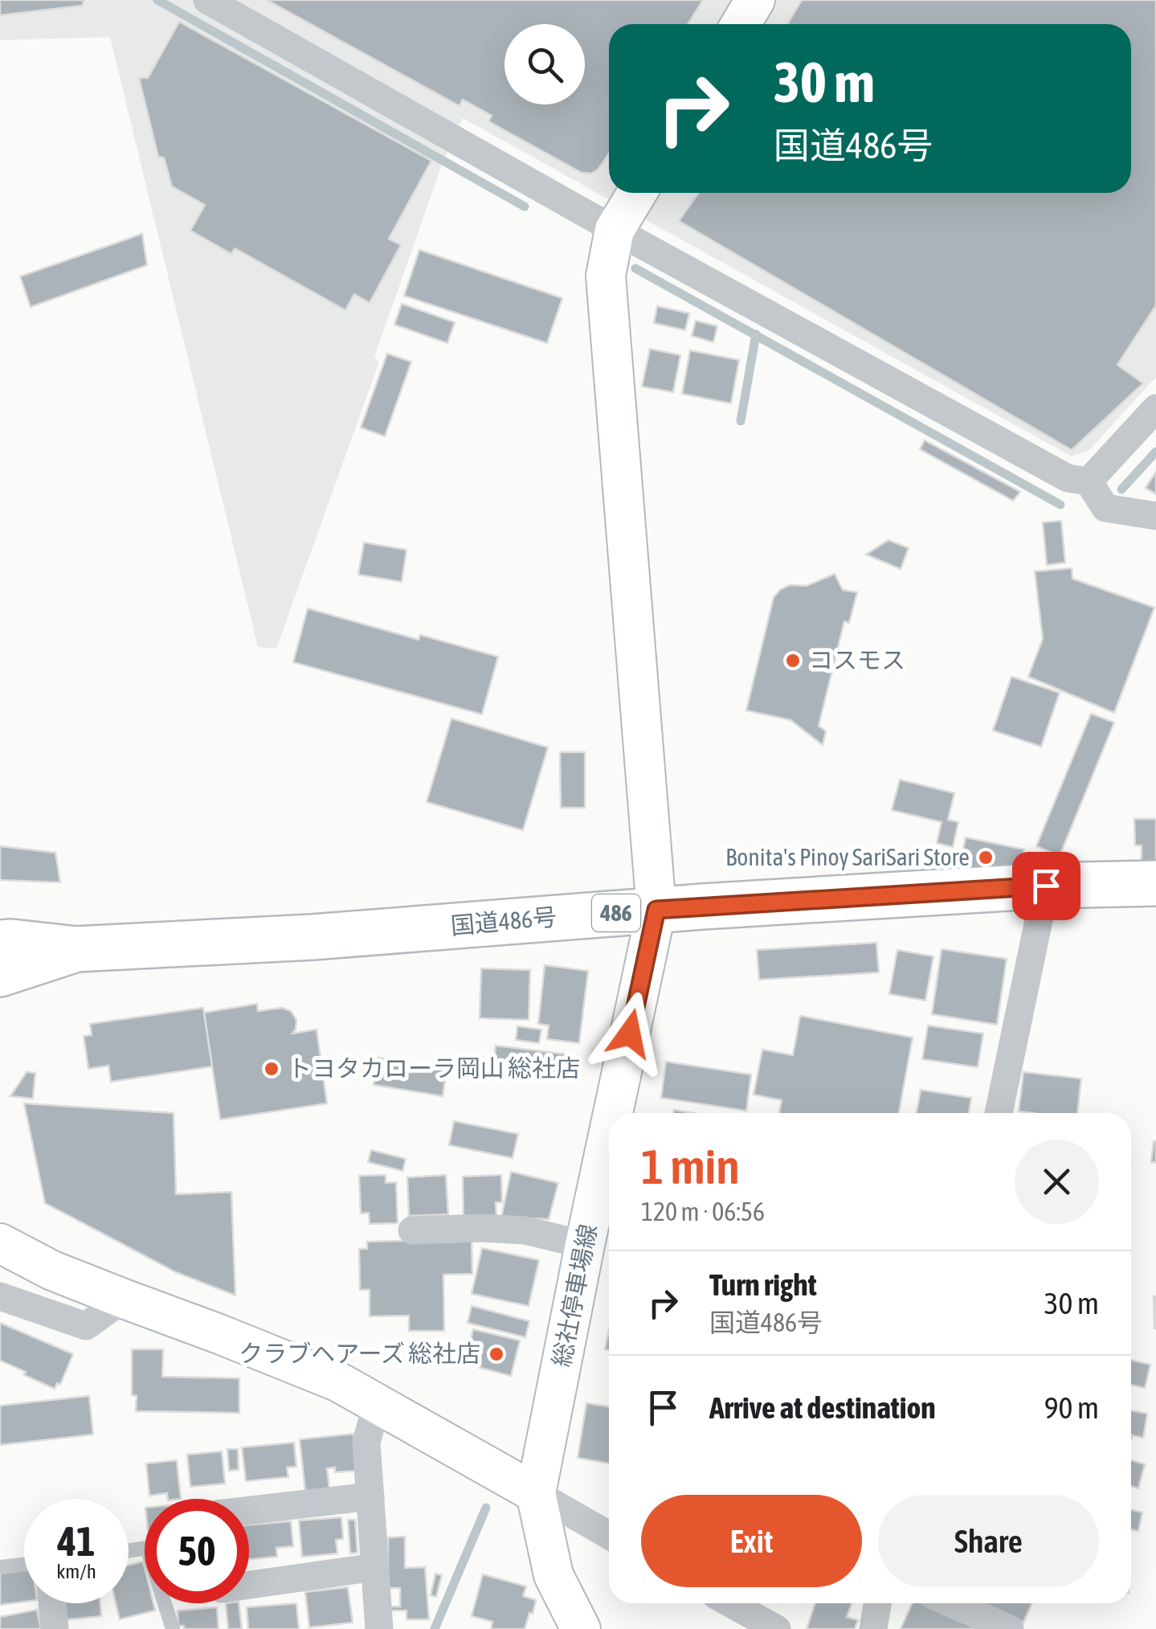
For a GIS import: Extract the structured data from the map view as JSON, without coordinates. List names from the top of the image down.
{
  "streets": {
    "main road": ["486", "国道486号"],
    "street": ["総社停車場線"]
  },
  "crossings": [
    ["国道486号", "総社停車場線"]
  ],
  "places": [
    "コスモス",
    "Bonita's Pinoy SariSari Store",
    "トヨタカローラ岡山 総社店",
    "クラブヘアーズ 総社店"
  ],
  "page": {
    "turn": ["30 m", "国道486号"],
    "heading": ["1 min", "120 m · 06:56"],
    "list": [
      {
        "name": "Turn right",
        "note": "国道486号",
        "value": "30 m"
      },
      {
        "name": "Arrive at destination",
        "value": "90 m"
      }
    ],
    "buttons": ["Exit", "Share"],
    "speed": "41 km/h",
    "limit": "50"
  }
}
